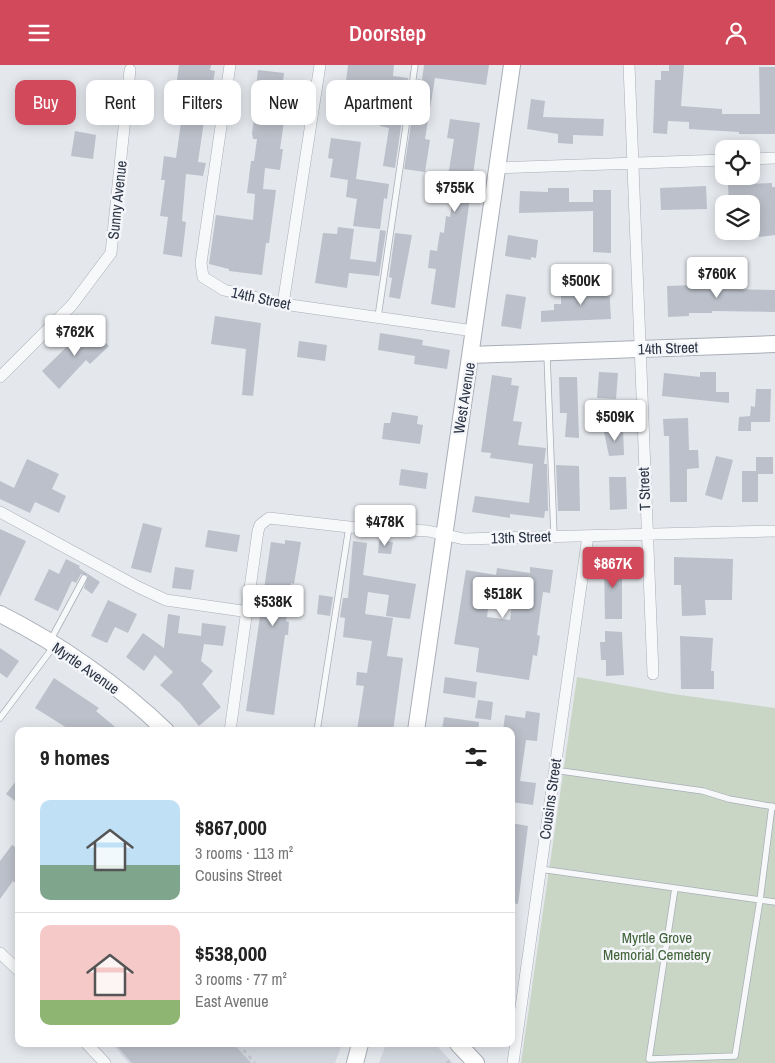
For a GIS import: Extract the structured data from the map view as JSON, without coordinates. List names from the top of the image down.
{
  "streets": {
    "main road": ["14th Street", "West Avenue", "Myrtle Avenue"],
    "street": [
      "Sunny Avenue",
      "T Street",
      "13th Street",
      "Cousins Street"
    ]
  },
  "crossings": [
    ["14th Street", "West Avenue"],
    ["14th Street", "T Street"],
    ["West Avenue", "13th Street"],
    ["T Street", "13th Street"],
    ["13th Street", "Cousins Street"]
  ],
  "parks": ["Myrtle Grove Memorial Cemetery"],
  "page": {
    "header": "Doorstep",
    "chip": [
      "Buy",
      "Rent",
      "Filters",
      "New",
      "Apartment"
    ],
    "price": [
      "$755K",
      "$760K",
      "$500K",
      "$762K",
      "$509K",
      "$478K",
      "$867K",
      "$518K",
      "$538K"
    ],
    "heading": "9 homes",
    "list": [
      {
        "name": "$867,000",
        "note": "3 rooms · 113 m² · Cousins Street"
      },
      {
        "name": "$538,000",
        "note": "3 rooms · 77 m² · East Avenue"
      }
    ]
  }
}
